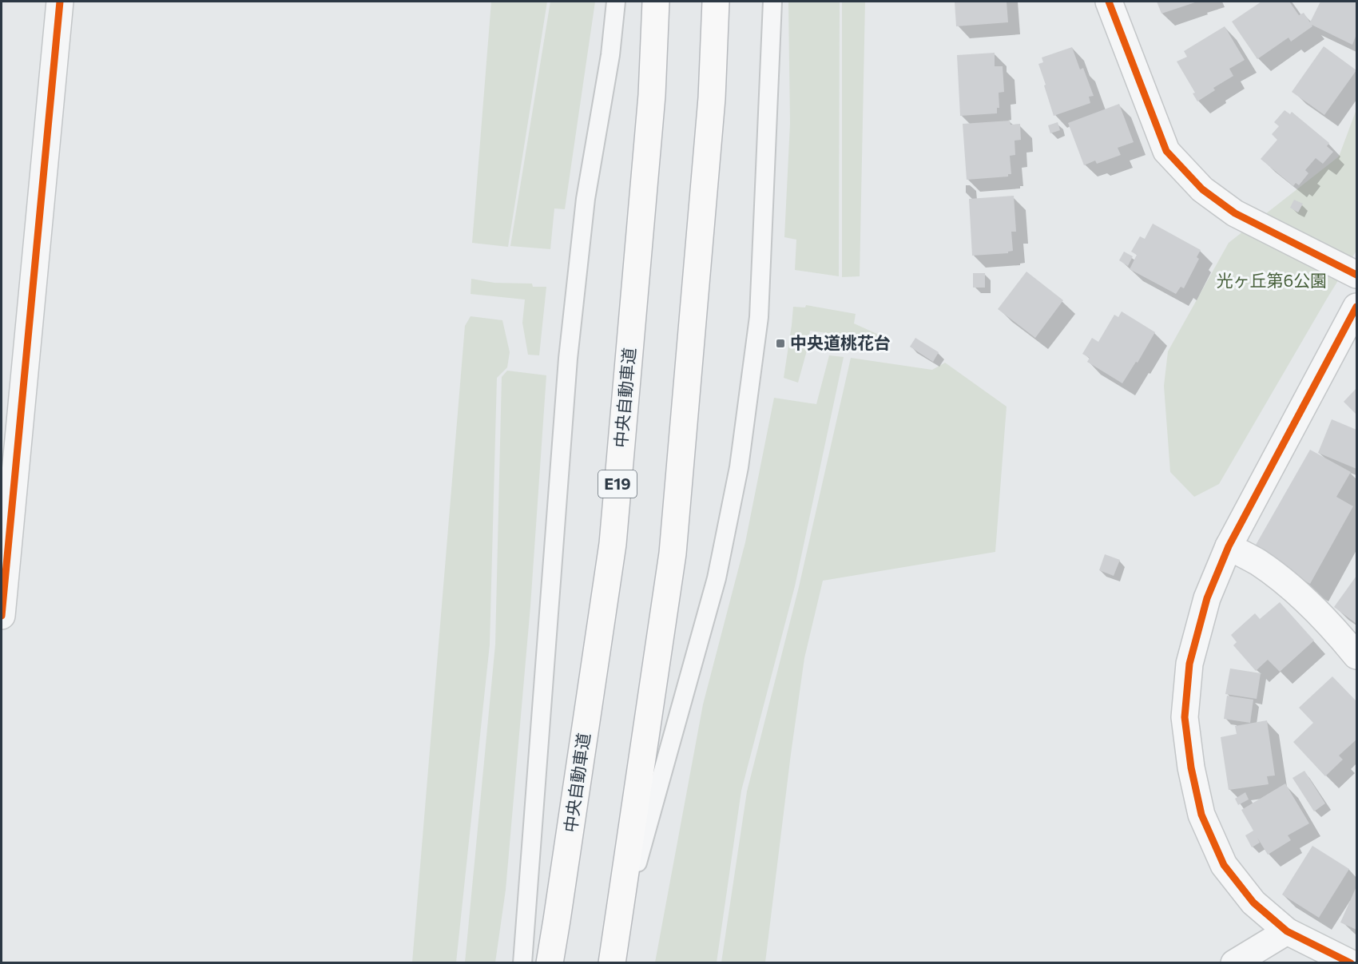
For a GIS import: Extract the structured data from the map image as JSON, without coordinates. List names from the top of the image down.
{
  "streets": {
    "highway": ["中央自動車道", "E19"]
  },
  "parks": ["光ヶ丘第6公園"],
  "places": {
    "transit": ["中央道桃花台"]
  }
}
